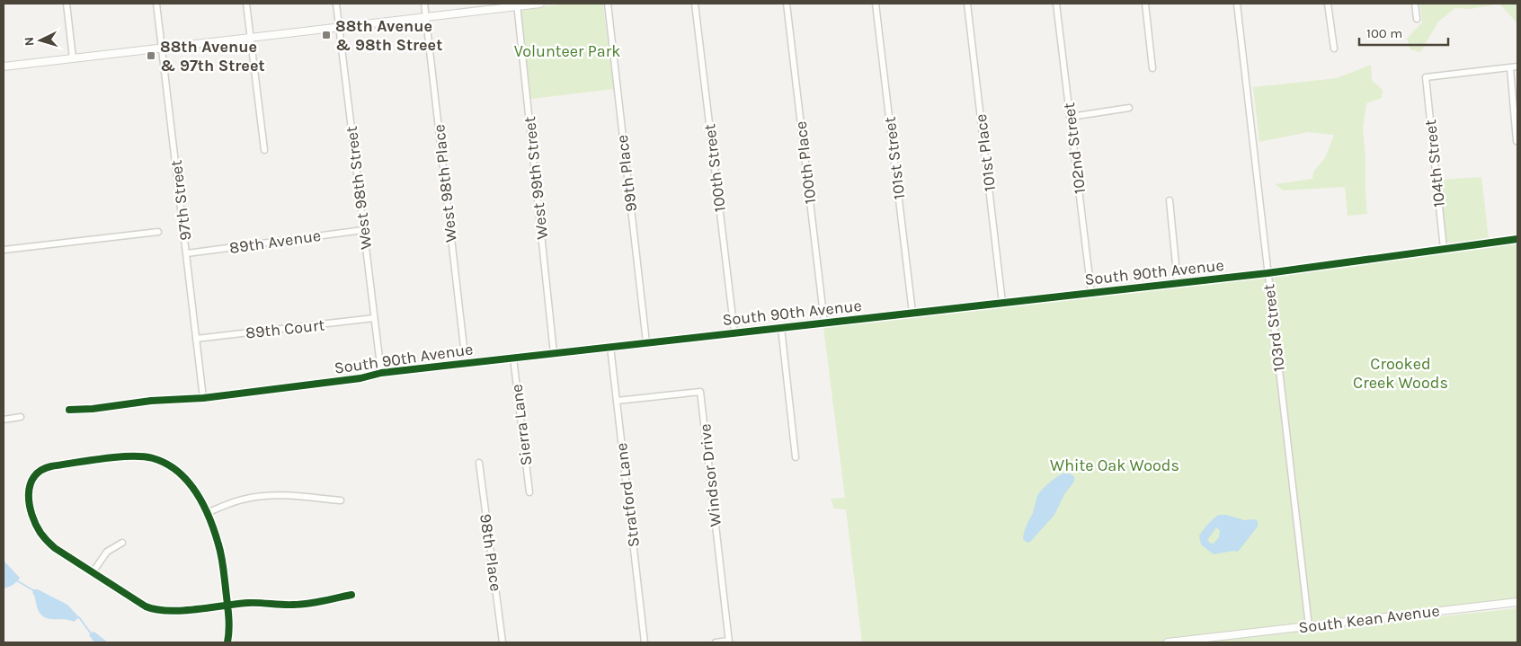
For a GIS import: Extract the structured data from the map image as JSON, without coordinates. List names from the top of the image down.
{
  "streets": {
    "street": [
      "102nd Street",
      "101st Place",
      "101st Street",
      "100th Place",
      "104th Street",
      "100th Street",
      "99th Place",
      "West 99th Street",
      "West 98th Place",
      "West 98th Street",
      "97th Street",
      "89th Avenue",
      "South 90th Avenue",
      "103rd Street",
      "89th Court",
      "Sierra Lane",
      "Windsor Drive",
      "Stratford Lane",
      "98th Place",
      "South Kean Avenue"
    ]
  },
  "crossings": [
    ["102nd Street", "South 90th Avenue"],
    ["101st Place", "South 90th Avenue"],
    ["101st Street", "South 90th Avenue"],
    ["100th Place", "South 90th Avenue"],
    ["104th Street", "South 90th Avenue"],
    ["100th Street", "South 90th Avenue"],
    ["99th Place", "South 90th Avenue"],
    ["West 99th Street", "South 90th Avenue"],
    ["West 98th Place", "South 90th Avenue"],
    ["West 98th Street", "89th Avenue"],
    ["West 98th Street", "South 90th Avenue"],
    ["West 98th Street", "89th Court"],
    ["97th Street", "89th Avenue"],
    ["97th Street", "South 90th Avenue"],
    ["97th Street", "89th Court"],
    ["South 90th Avenue", "103rd Street"],
    ["South 90th Avenue", "Sierra Lane"],
    ["South 90th Avenue", "Stratford Lane"],
    ["103rd Street", "South Kean Avenue"],
    ["Windsor Drive", "Stratford Lane"]
  ],
  "parks": ["Volunteer Park", "Crooked Creek Woods", "White Oak Woods"],
  "places": {
    "transit": ["88th Avenue & 98th Street", "88th Avenue & 97th Street"]
  },
  "scale_bar": "100 m",
  "north": "left"
}
